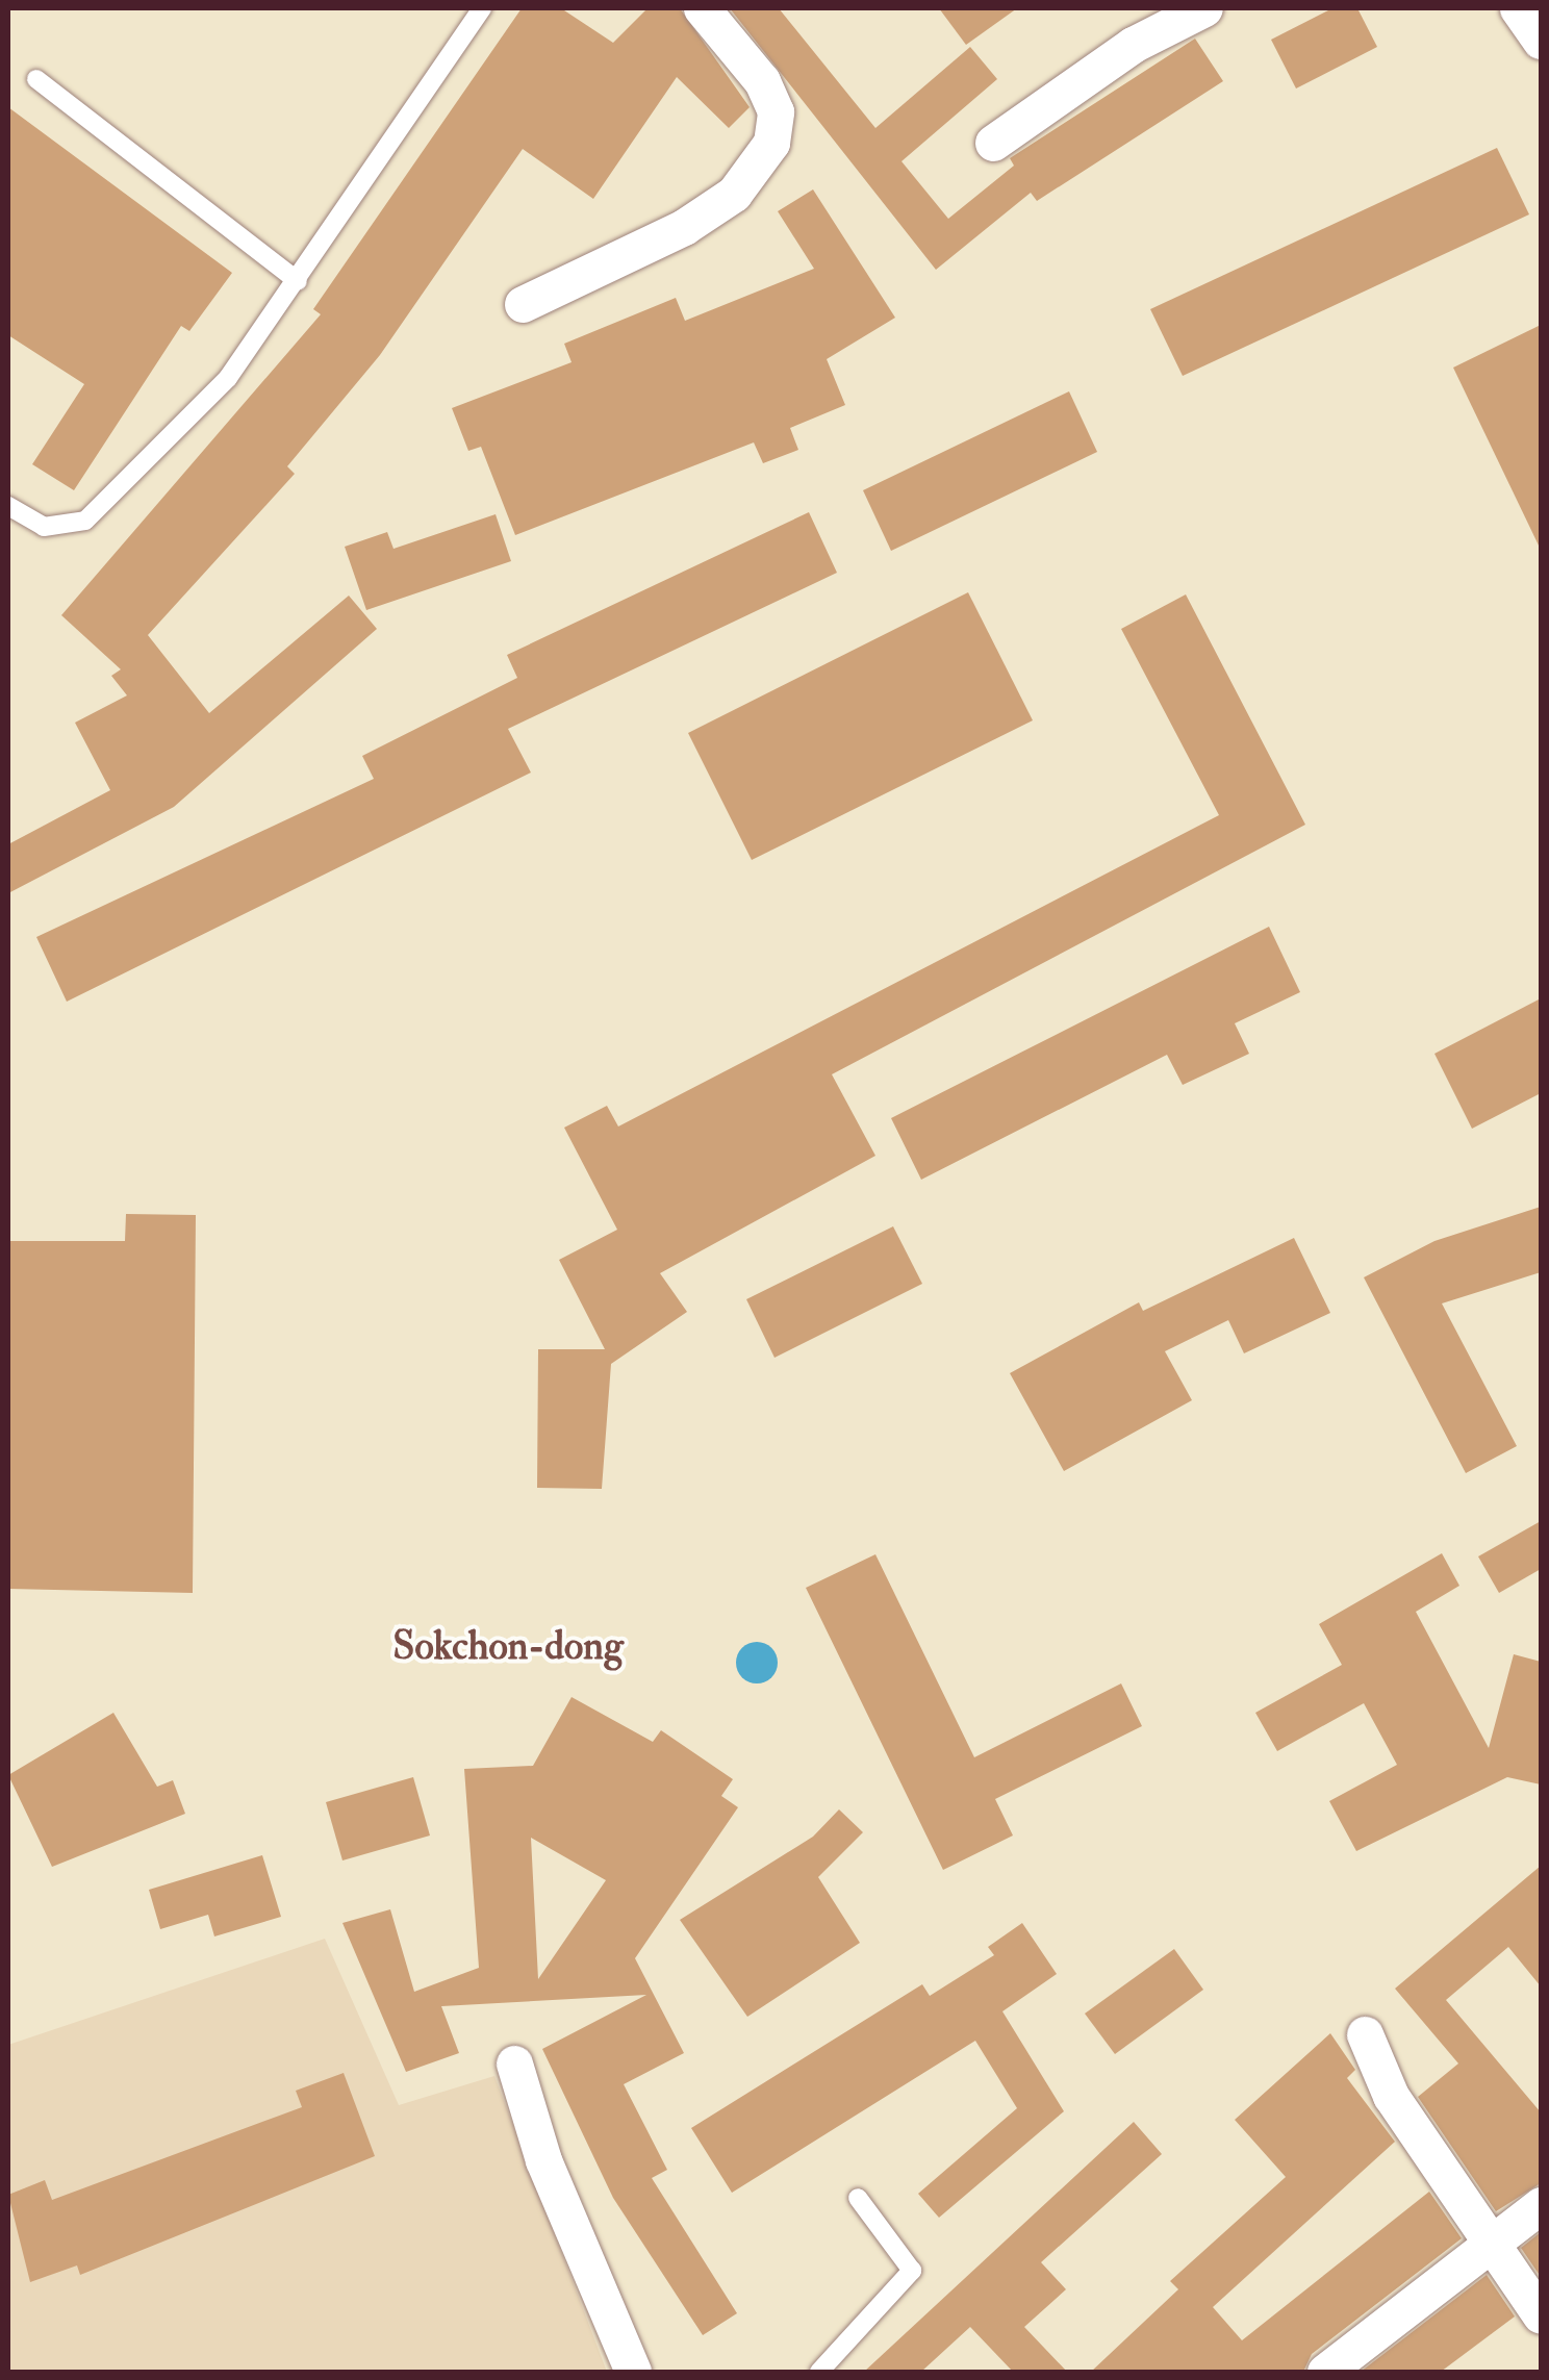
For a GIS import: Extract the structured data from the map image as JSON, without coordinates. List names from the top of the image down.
{
  "districts": ["Sokchon-dong"]
}
